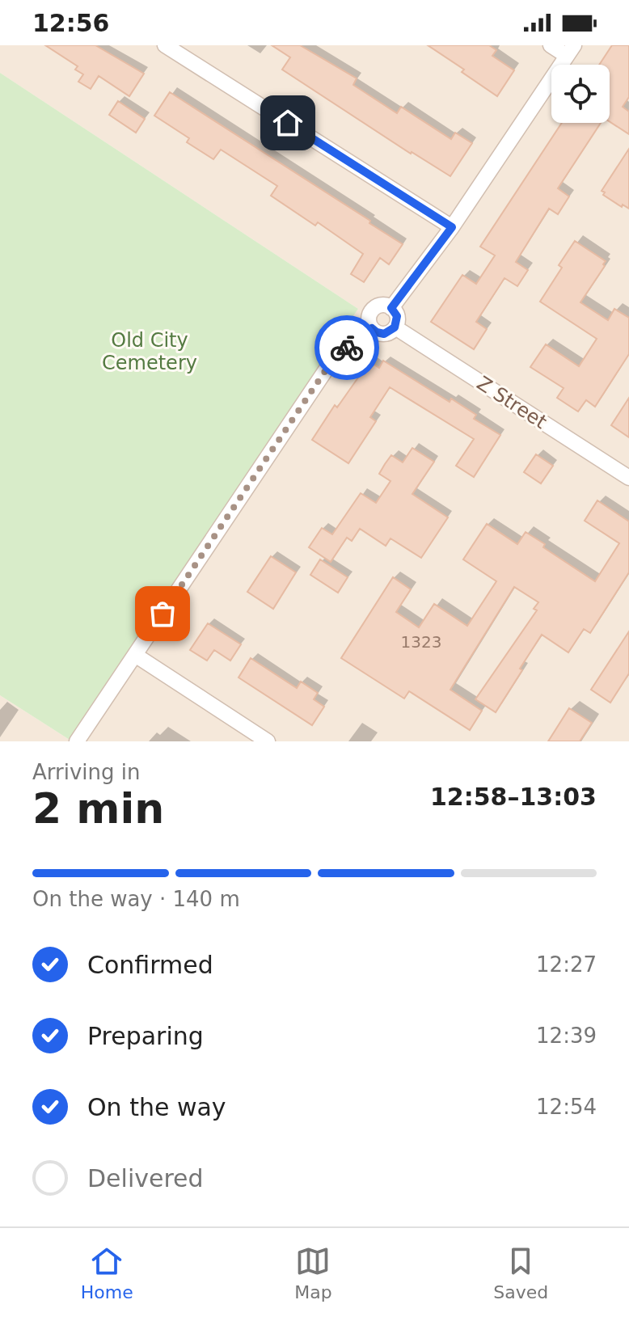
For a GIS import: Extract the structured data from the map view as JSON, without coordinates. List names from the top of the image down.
{
  "streets": {
    "street": ["Z Street"]
  },
  "parks": ["Old City Cemetery"],
  "house_numbers": ["1323"],
  "page": {
    "status": "12:56",
    "heading": ["2 min", "Arriving in", "12:58–13:03"],
    "bar": "On the way · 140 m",
    "list": [
      ["Confirmed", "12:27"],
      ["Preparing", "12:39"],
      ["On the way", "12:54"],
      "Delivered"
    ],
    "tabs": ["Home", "Map", "Saved"]
  }
}
